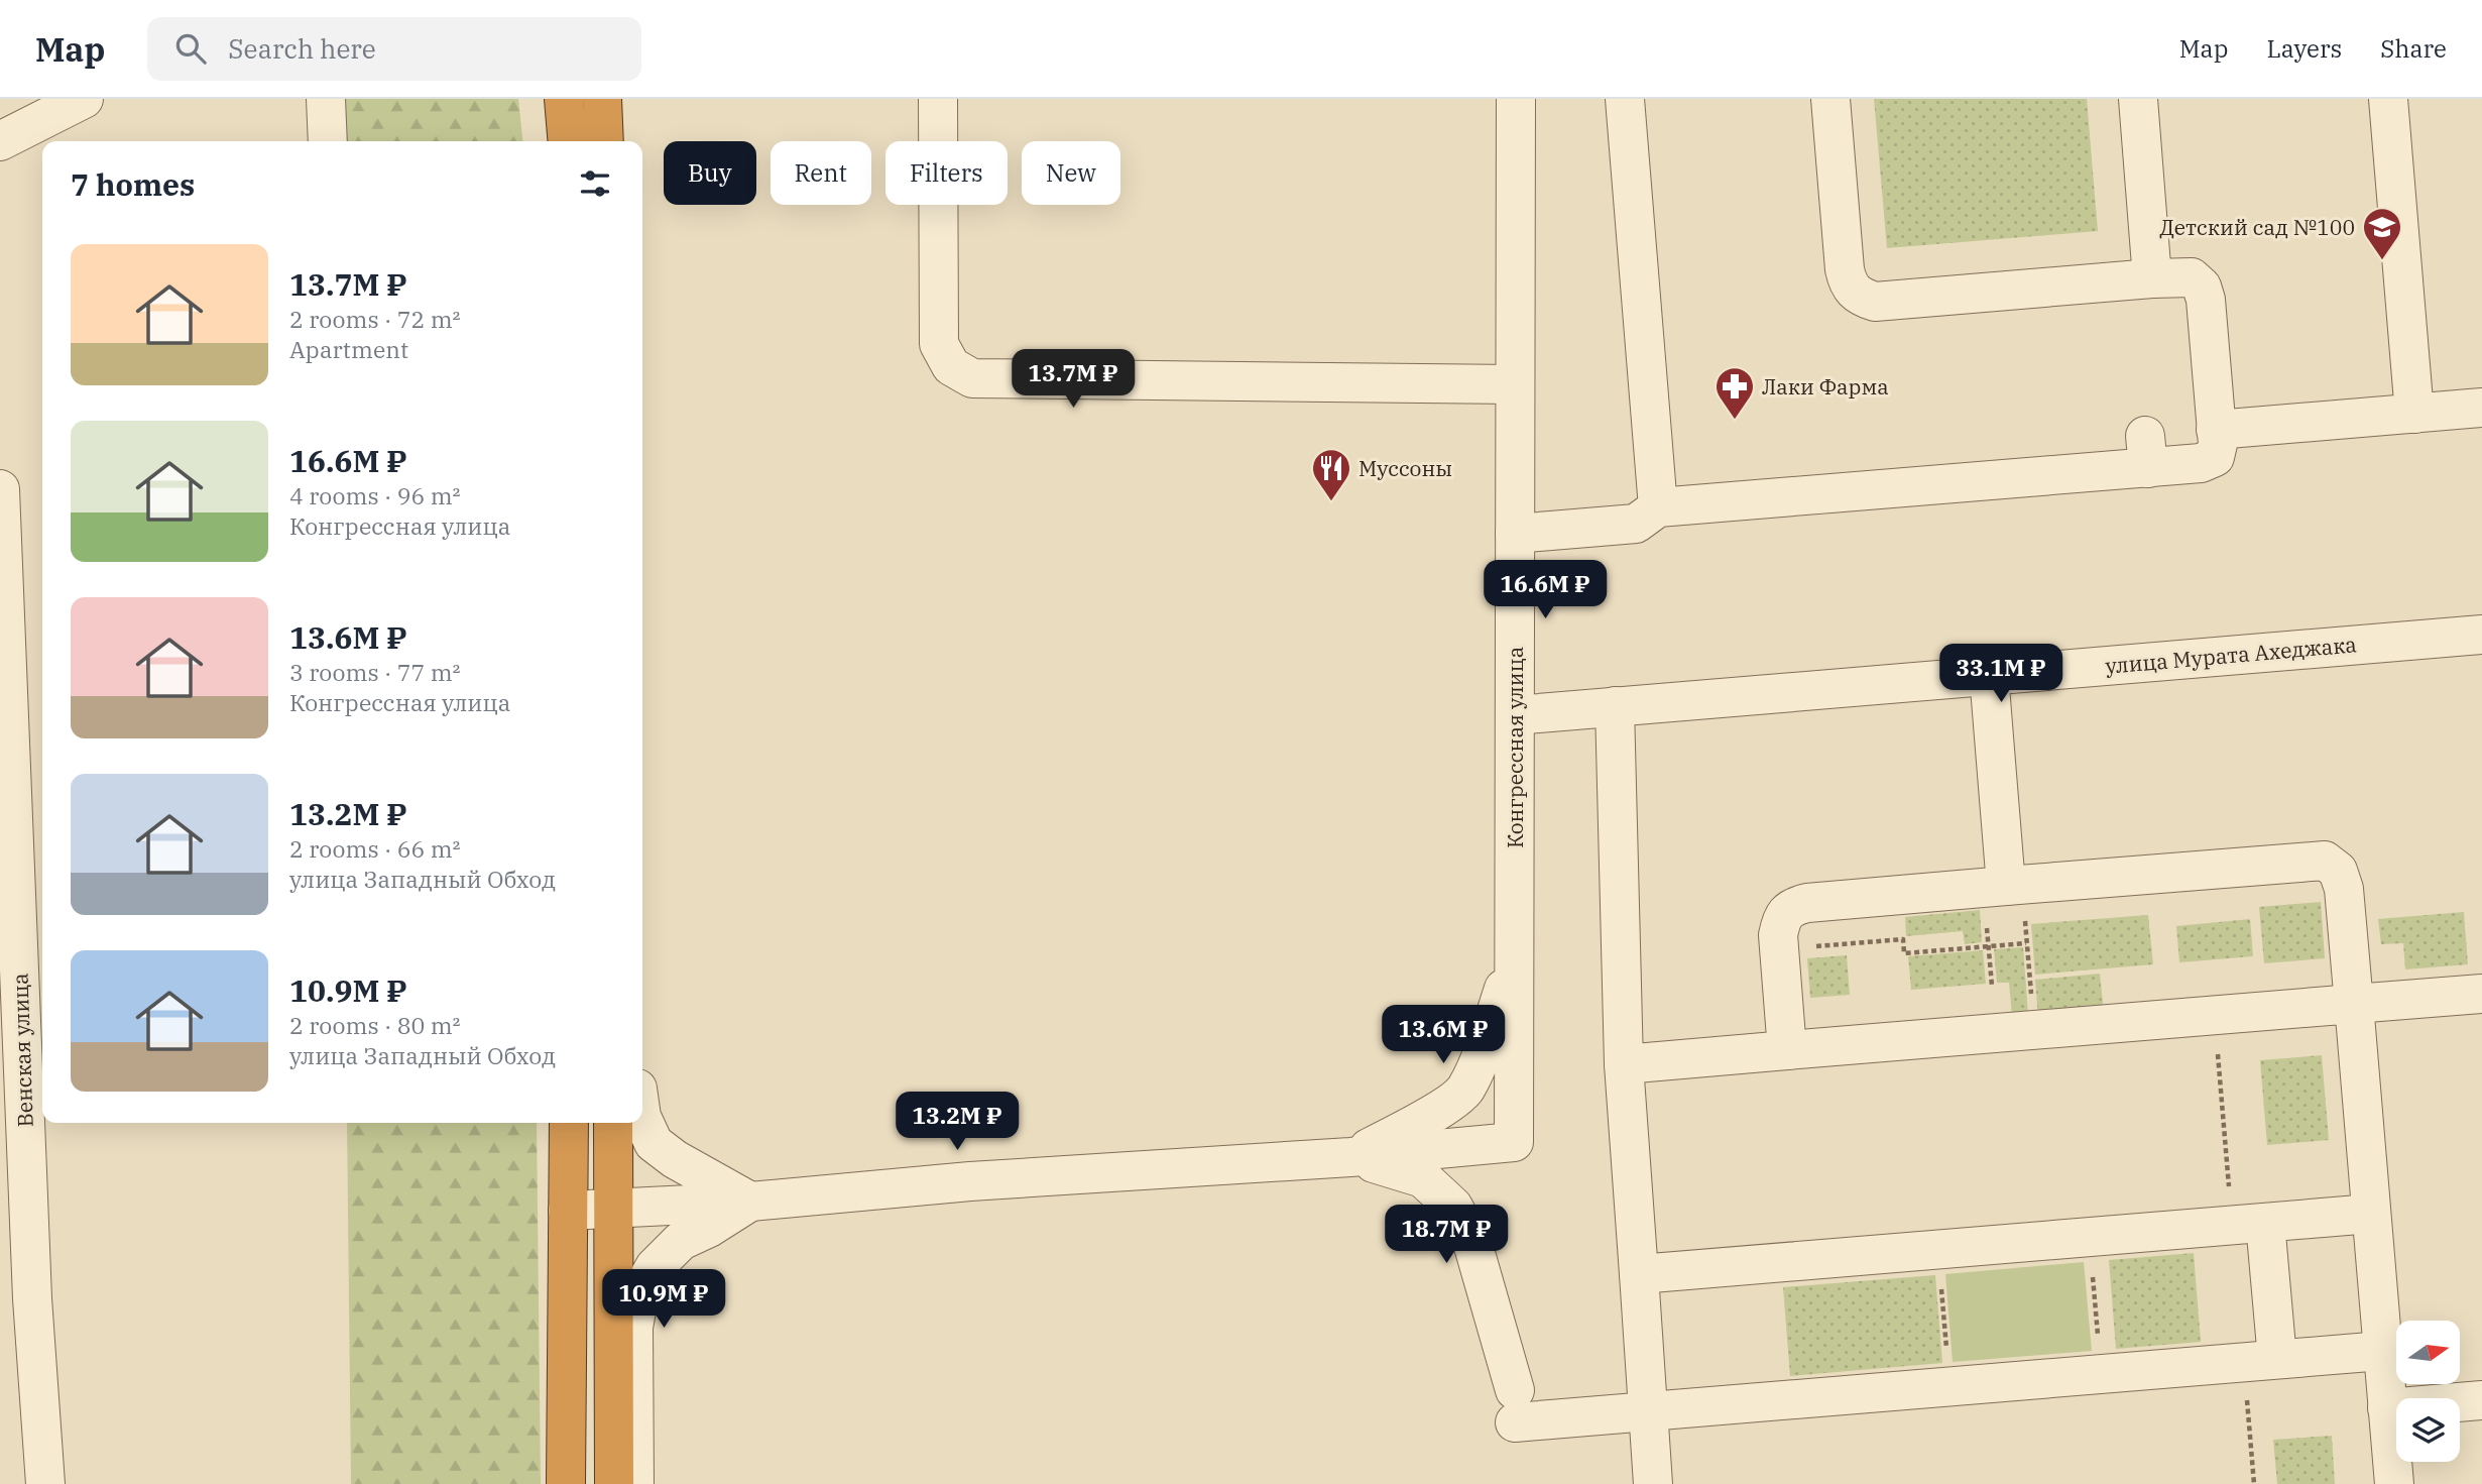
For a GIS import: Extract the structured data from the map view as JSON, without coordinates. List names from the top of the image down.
{
  "streets": {
    "street": ["улица Мурата Ахеджака", "Конгрессная улица", "Венская улица"]
  },
  "crossings": [
    ["улица Мурата Ахеджака", "Конгрессная улица"]
  ],
  "places": {
    "school or university": ["Детский сад №100"],
    "pharmacy": ["Лаки Фарма"],
    "restaurant": ["Муссоны"]
  },
  "north": "right",
  "page": {
    "header": "Map",
    "search": "Search here",
    "nav": ["Map", "Layers", "Share"],
    "chip": [
      "Buy",
      "Rent",
      "Filters",
      "New"
    ],
    "heading": "7 homes",
    "list": [
      {
        "name": "13.7M ₽",
        "note": "2 rooms · 72 m² · Apartment"
      },
      {
        "name": "16.6M ₽",
        "note": "4 rooms · 96 m² · Конгрессная улица"
      },
      {
        "name": "13.6M ₽",
        "note": "3 rooms · 77 m² · Конгрессная улица"
      },
      {
        "name": "13.2M ₽",
        "note": "2 rooms · 66 m² · улица Западный Обход"
      },
      {
        "name": "10.9M ₽",
        "note": "2 rooms · 80 m² · улица Западный Обход"
      }
    ],
    "price": [
      "13.7M ₽",
      "16.6M ₽",
      "33.1M ₽",
      "13.6M ₽",
      "13.2M ₽",
      "18.7M ₽",
      "10.9M ₽"
    ]
  }
}
